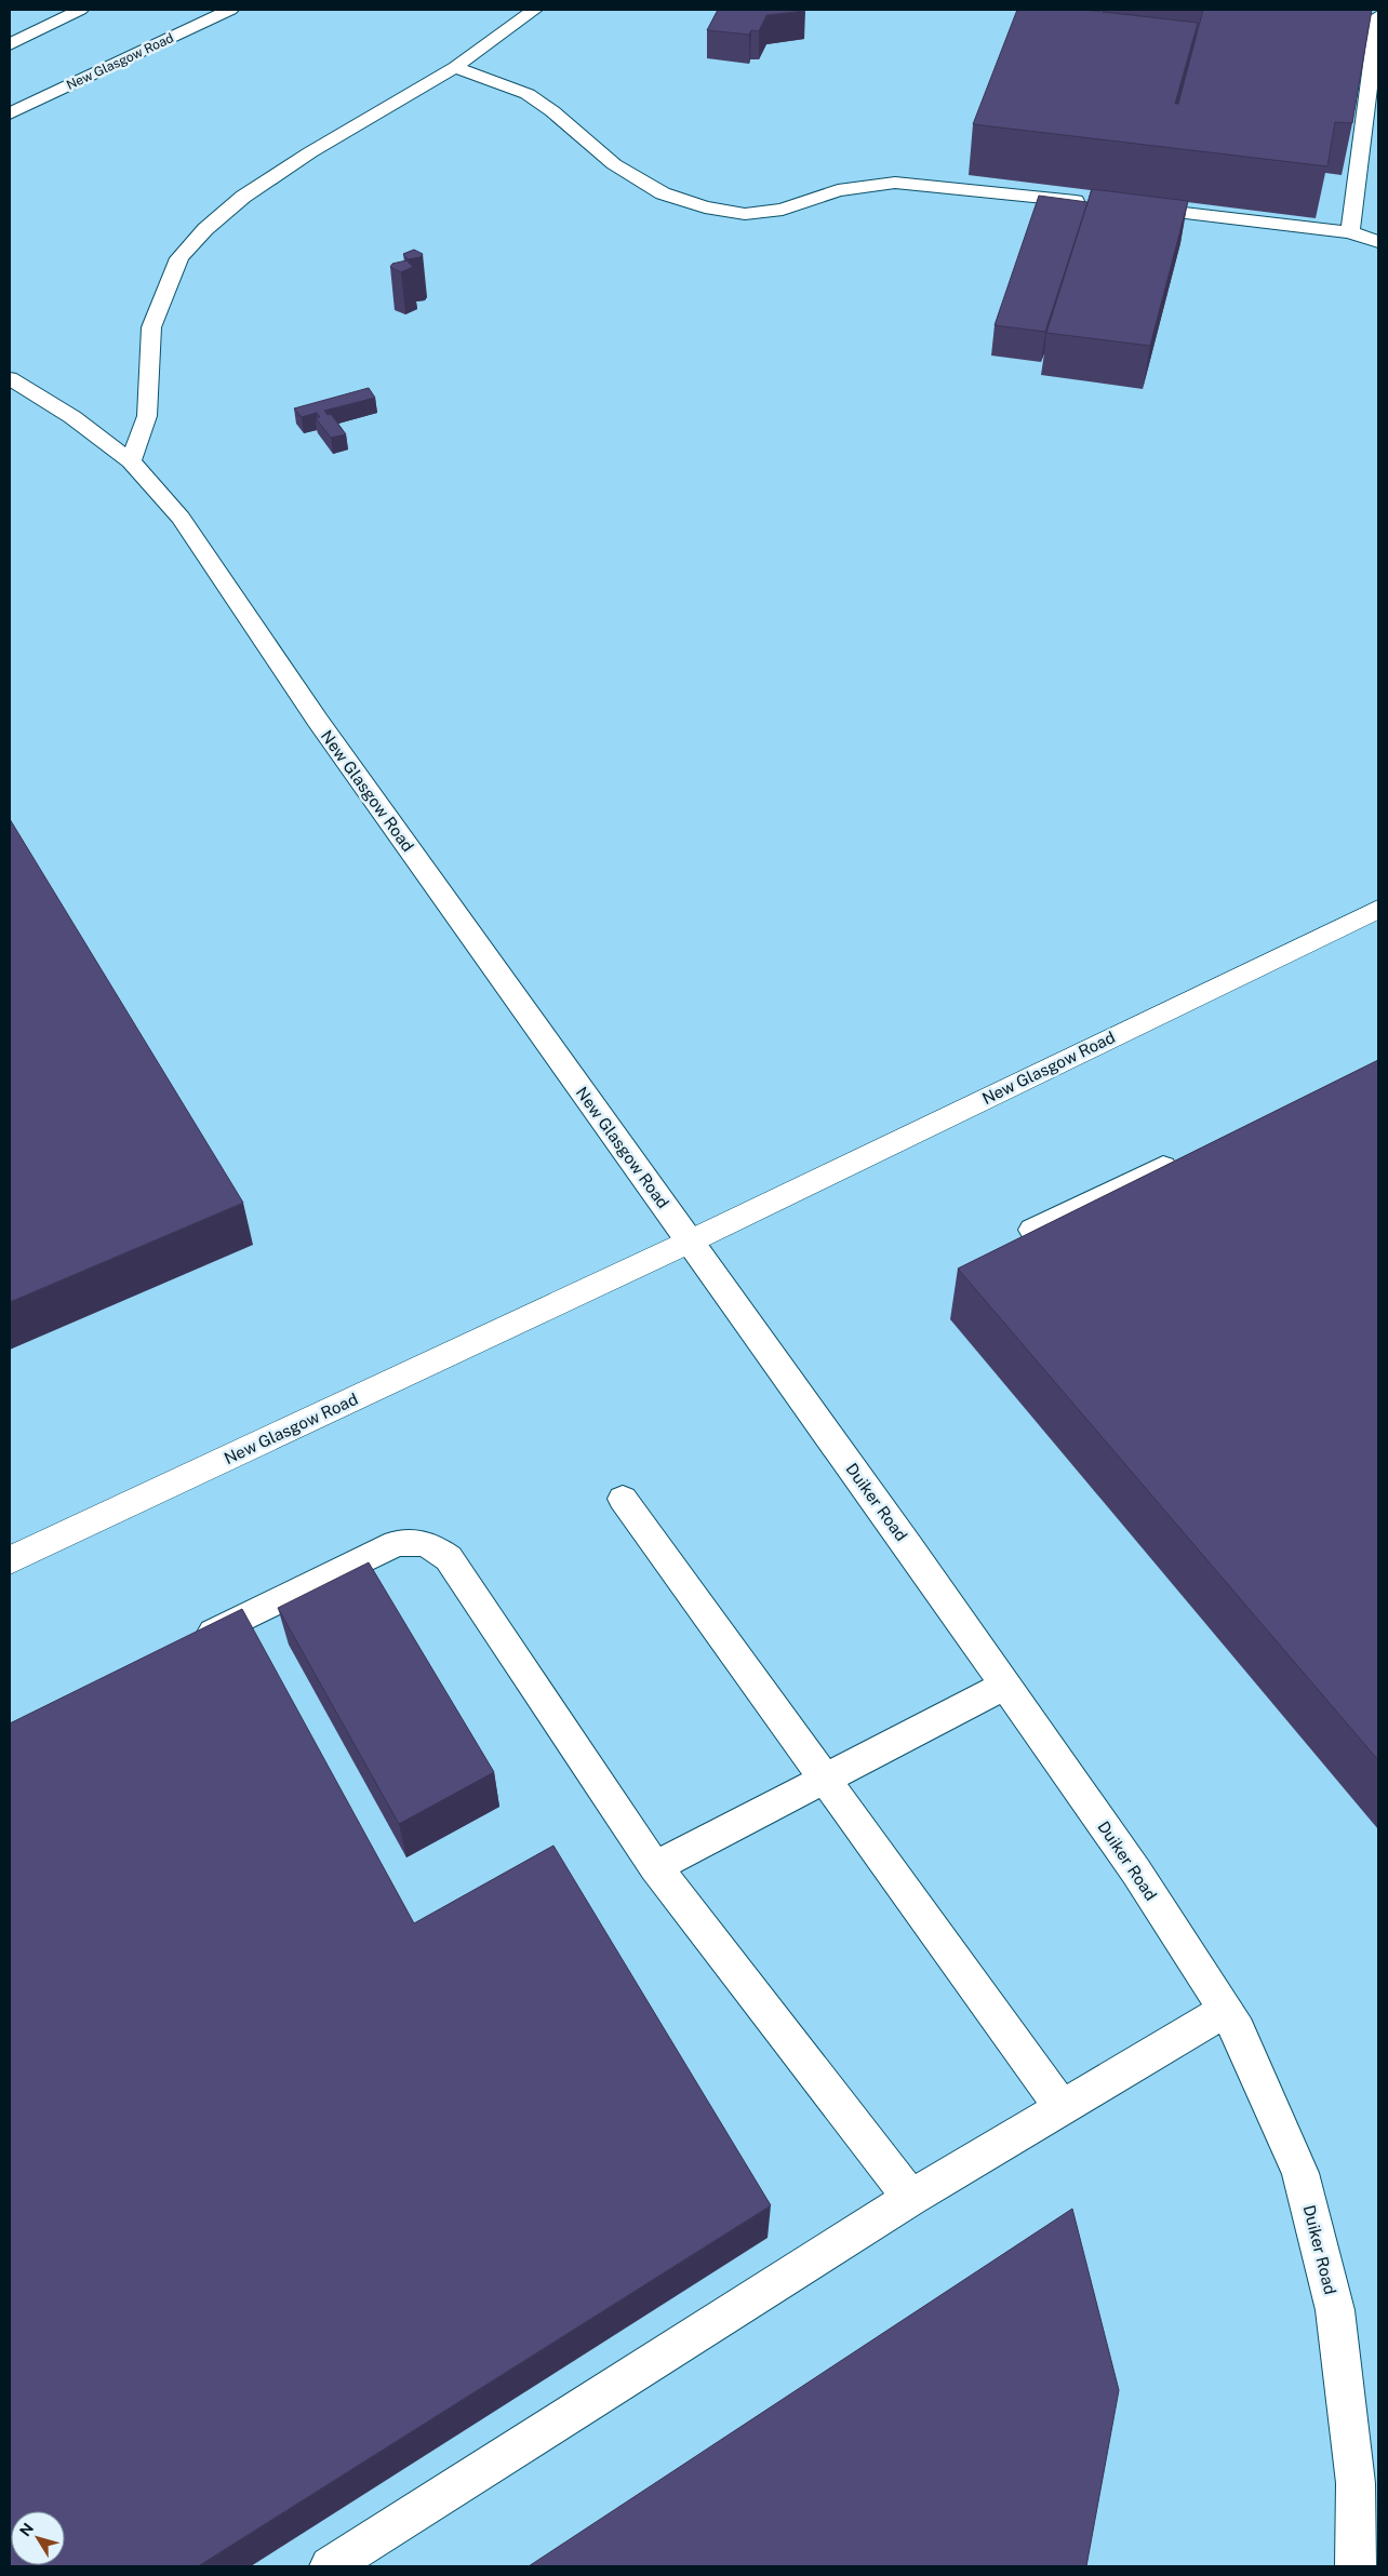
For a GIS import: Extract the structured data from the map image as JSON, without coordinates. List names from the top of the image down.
{
  "streets": {
    "street": ["New Glasgow Road"],
    "lane": ["Duiker Road"]
  },
  "crossings": [
    ["New Glasgow Road", "Duiker Road"]
  ],
  "north": "top left"
}
